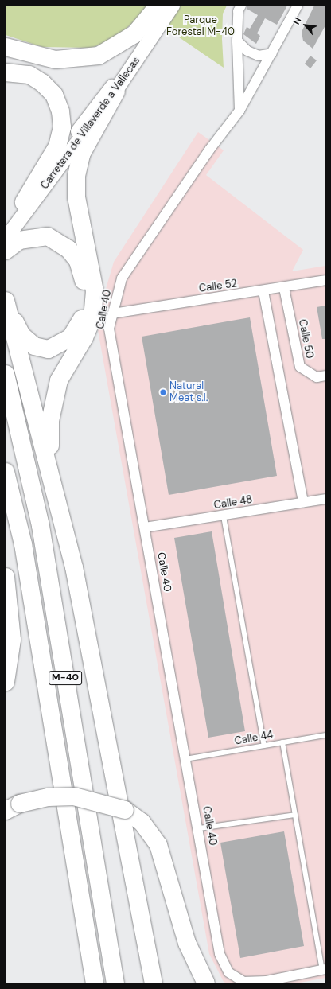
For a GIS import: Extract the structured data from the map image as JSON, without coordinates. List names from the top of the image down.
{
  "streets": {
    "highway": ["M-40"],
    "main road": ["Carretera de Villaverde a Vallecas"],
    "street": [
      "Calle 52",
      "Calle 40",
      "Calle 50",
      "Calle 48"
    ],
    "lane": ["Calle 44"]
  },
  "crossings": [
    ["Calle 52", "Calle 40"],
    ["Calle 52", "Calle 50"],
    ["Calle 40", "Calle 48"],
    ["Calle 40", "Calle 44"]
  ],
  "parks": ["Parque Forestal M-40"],
  "places": ["Natural Meat s.l."],
  "north": "top left"
}
